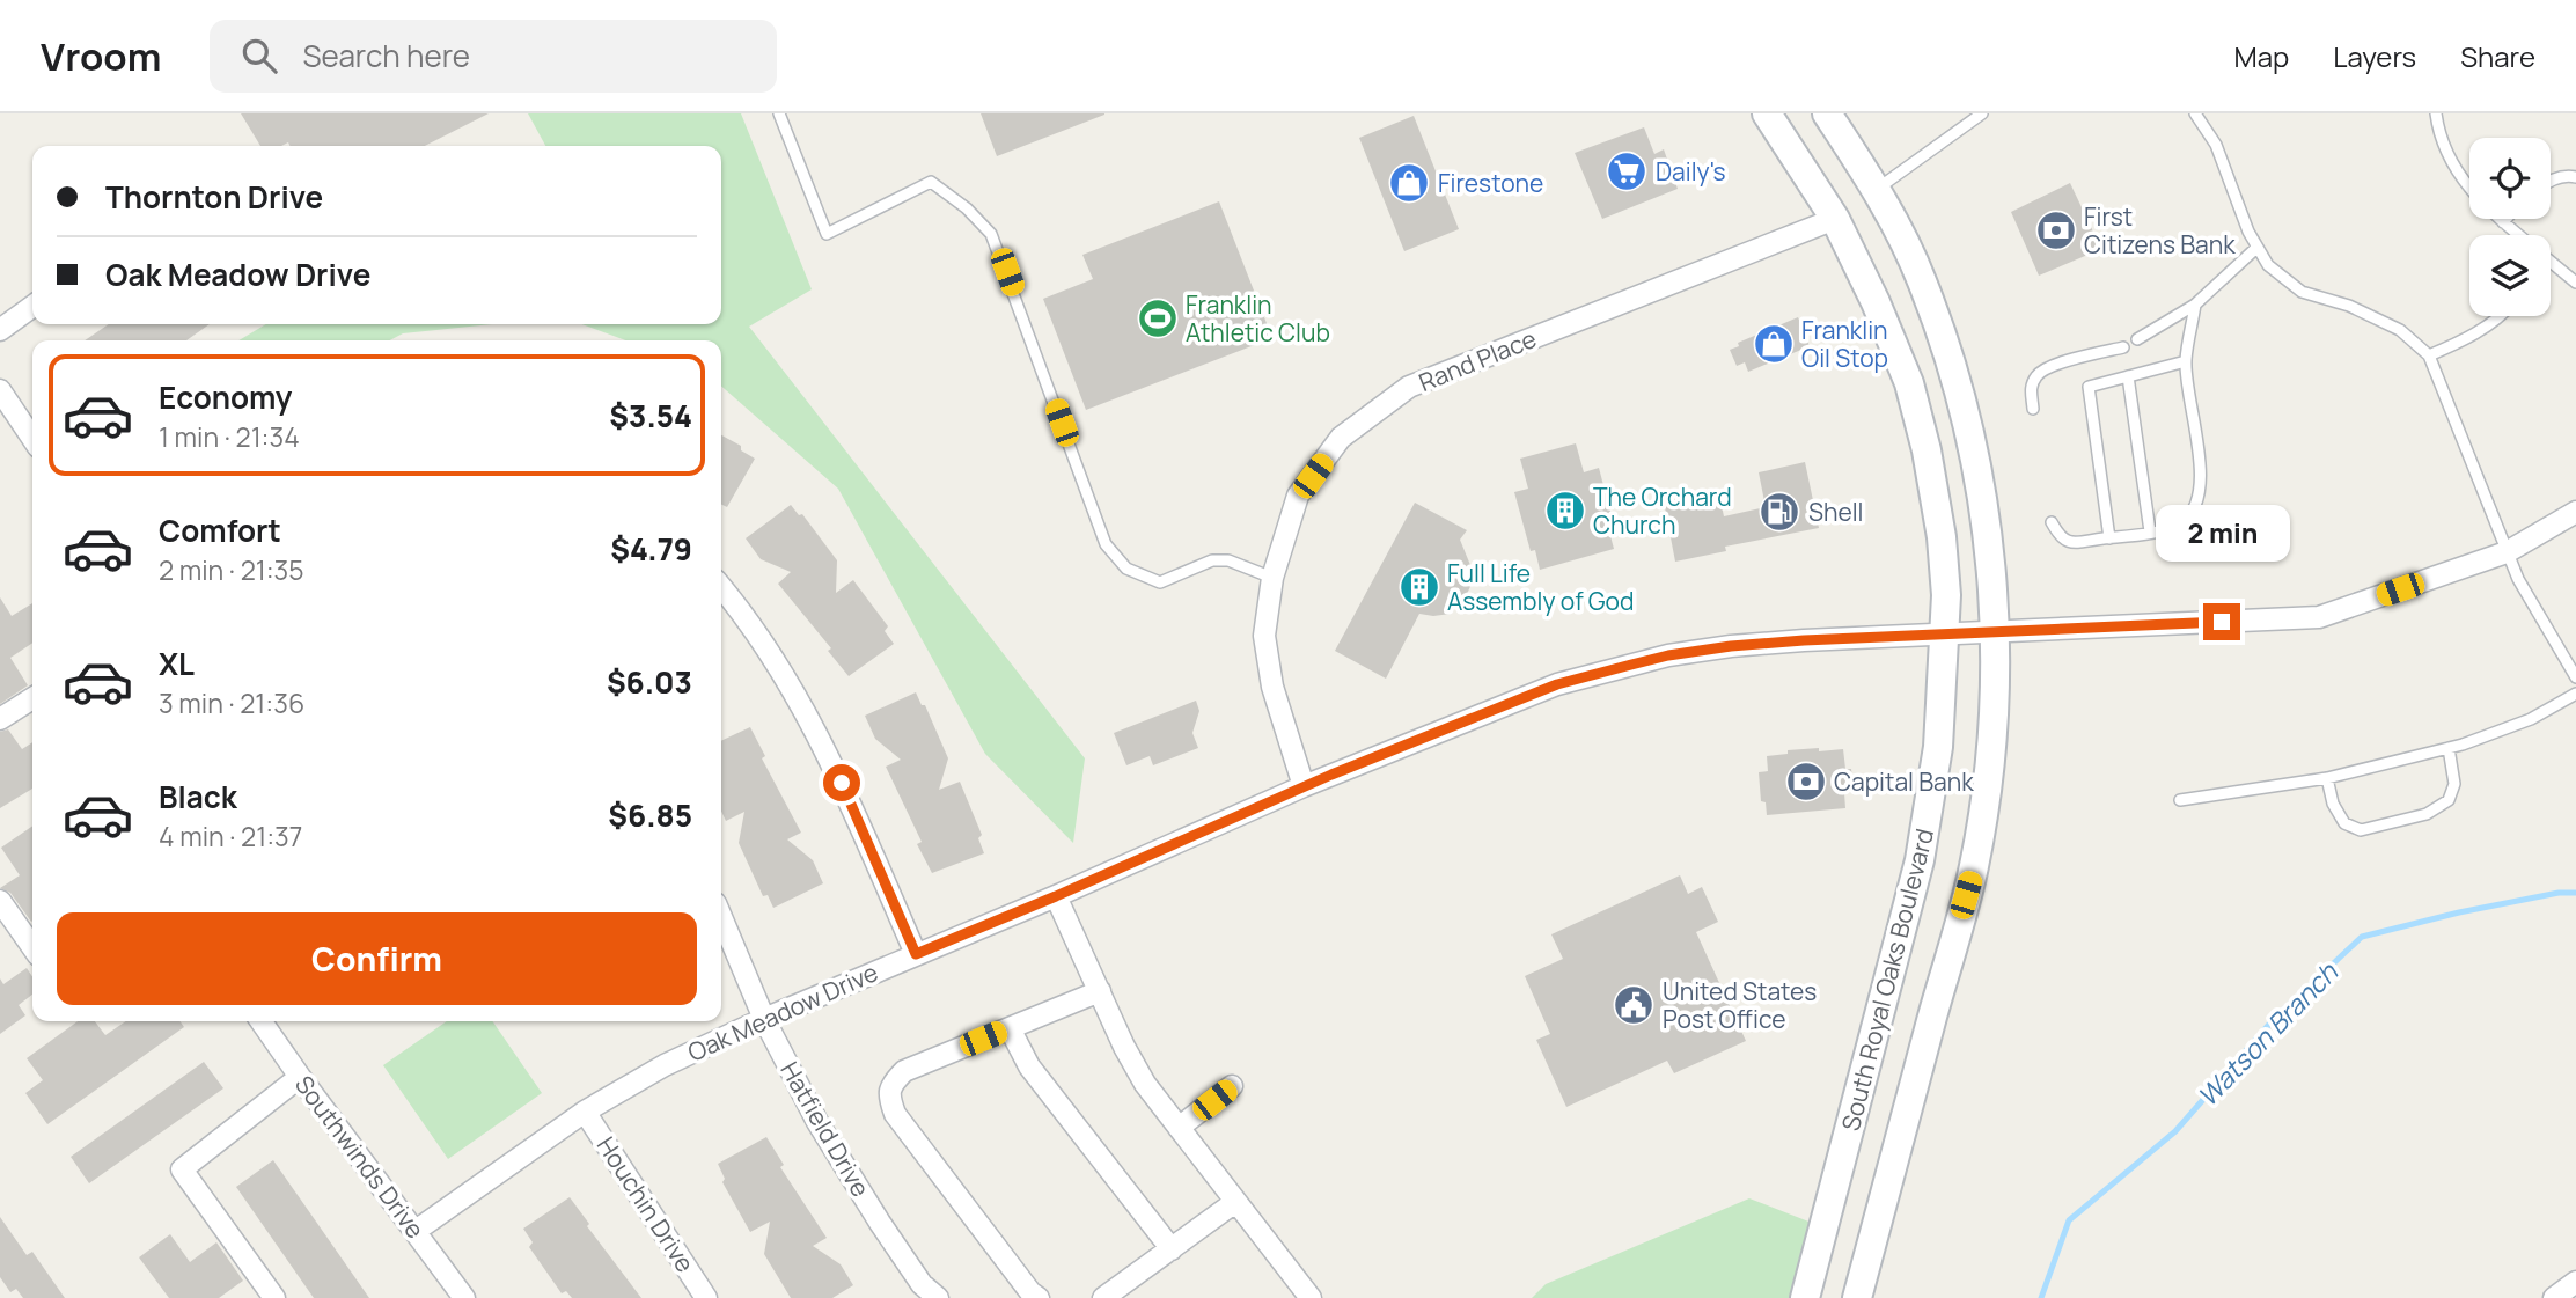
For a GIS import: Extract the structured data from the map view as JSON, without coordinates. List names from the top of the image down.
{
  "streets": {
    "main road": ["South Royal Oaks Boulevard"],
    "street": [
      "Rand Place",
      "Oak Meadow Drive",
      "Hatfield Drive",
      "Southwinds Drive",
      "Houchin Drive"
    ]
  },
  "crossings": [
    ["Rand Place", "South Royal Oaks Boulevard"],
    ["Rand Place", "Oak Meadow Drive"],
    ["South Royal Oaks Boulevard", "Oak Meadow Drive"],
    ["Oak Meadow Drive", "Hatfield Drive"],
    ["Oak Meadow Drive", "Southwinds Drive"],
    ["Oak Meadow Drive", "Houchin Drive"]
  ],
  "water": ["Watson Branch"],
  "places": {
    "supermarket": ["Daily's"],
    "shop": ["Firestone", "Franklin Oil Stop"],
    "bank": ["First Citizens Bank", "Capital Bank"],
    "sports": ["Franklin Athletic Club"],
    "building": ["The Orchard Church", "Full Life Assembly of God"],
    "fuel station": ["Shell"],
    "public building": ["United States Post Office"]
  },
  "page": {
    "header": "Vroom",
    "search": "Search here",
    "nav": ["Map", "Layers", "Share"],
    "banner": ["Thornton Drive", "Oak Meadow Drive"],
    "list": [
      {
        "name": "Economy",
        "note": "1 min · 21:34",
        "value": "$3.54"
      },
      {
        "name": "Comfort",
        "note": "2 min · 21:35",
        "value": "$4.79"
      },
      {
        "name": "XL",
        "note": "3 min · 21:36",
        "value": "$6.03"
      },
      {
        "name": "Black",
        "note": "4 min · 21:37",
        "value": "$6.85"
      }
    ],
    "bubble": "2 min",
    "buttons": "Confirm"
  }
}
